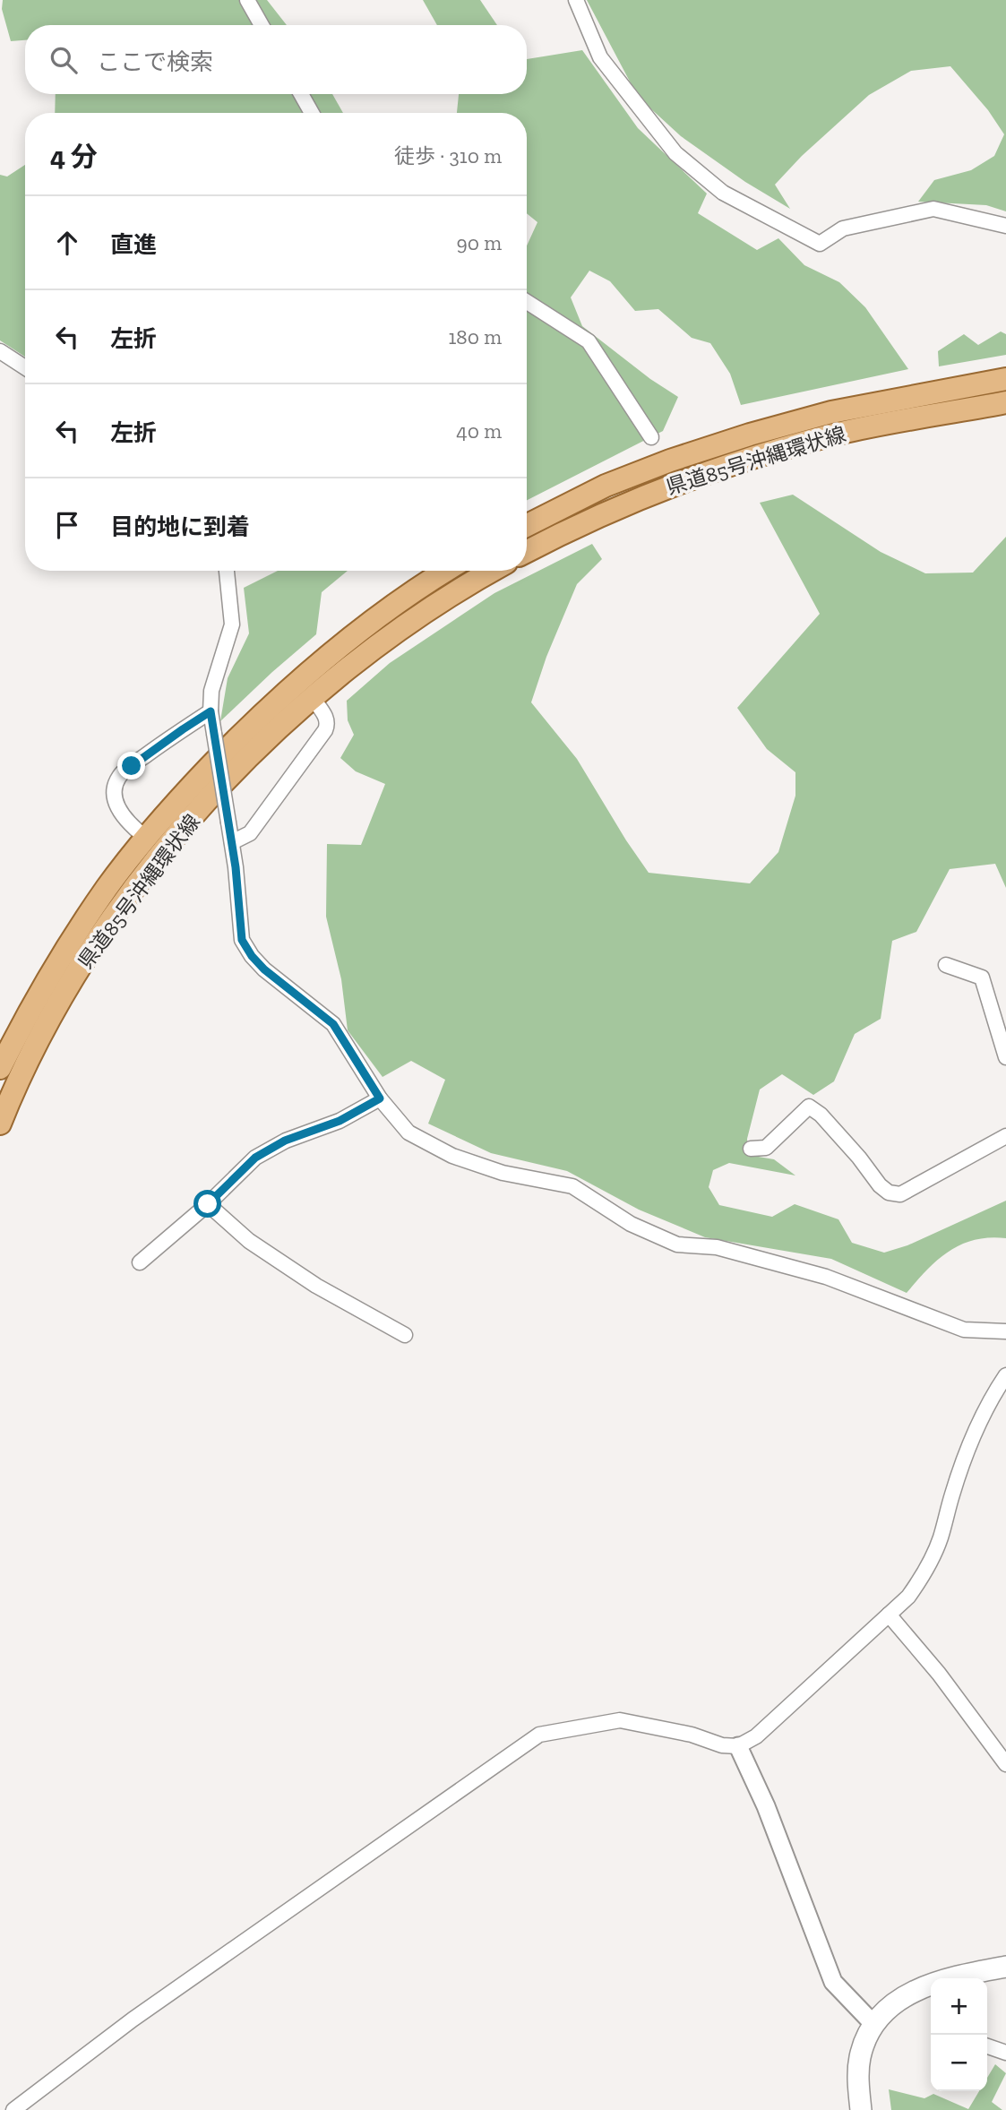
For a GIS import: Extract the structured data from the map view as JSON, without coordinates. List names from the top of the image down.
{
  "streets": {
    "main road": ["県道85号沖縄環状線"]
  },
  "page": {
    "search": "ここで検索",
    "heading": ["4 分", "徒歩 · 310 m"],
    "list": [
      ["直進", "90 m"],
      ["左折", "180 m"],
      ["左折", "40 m"],
      "目的地に到着"
    ],
    "map_buttons": ["+", "−"]
  }
}
